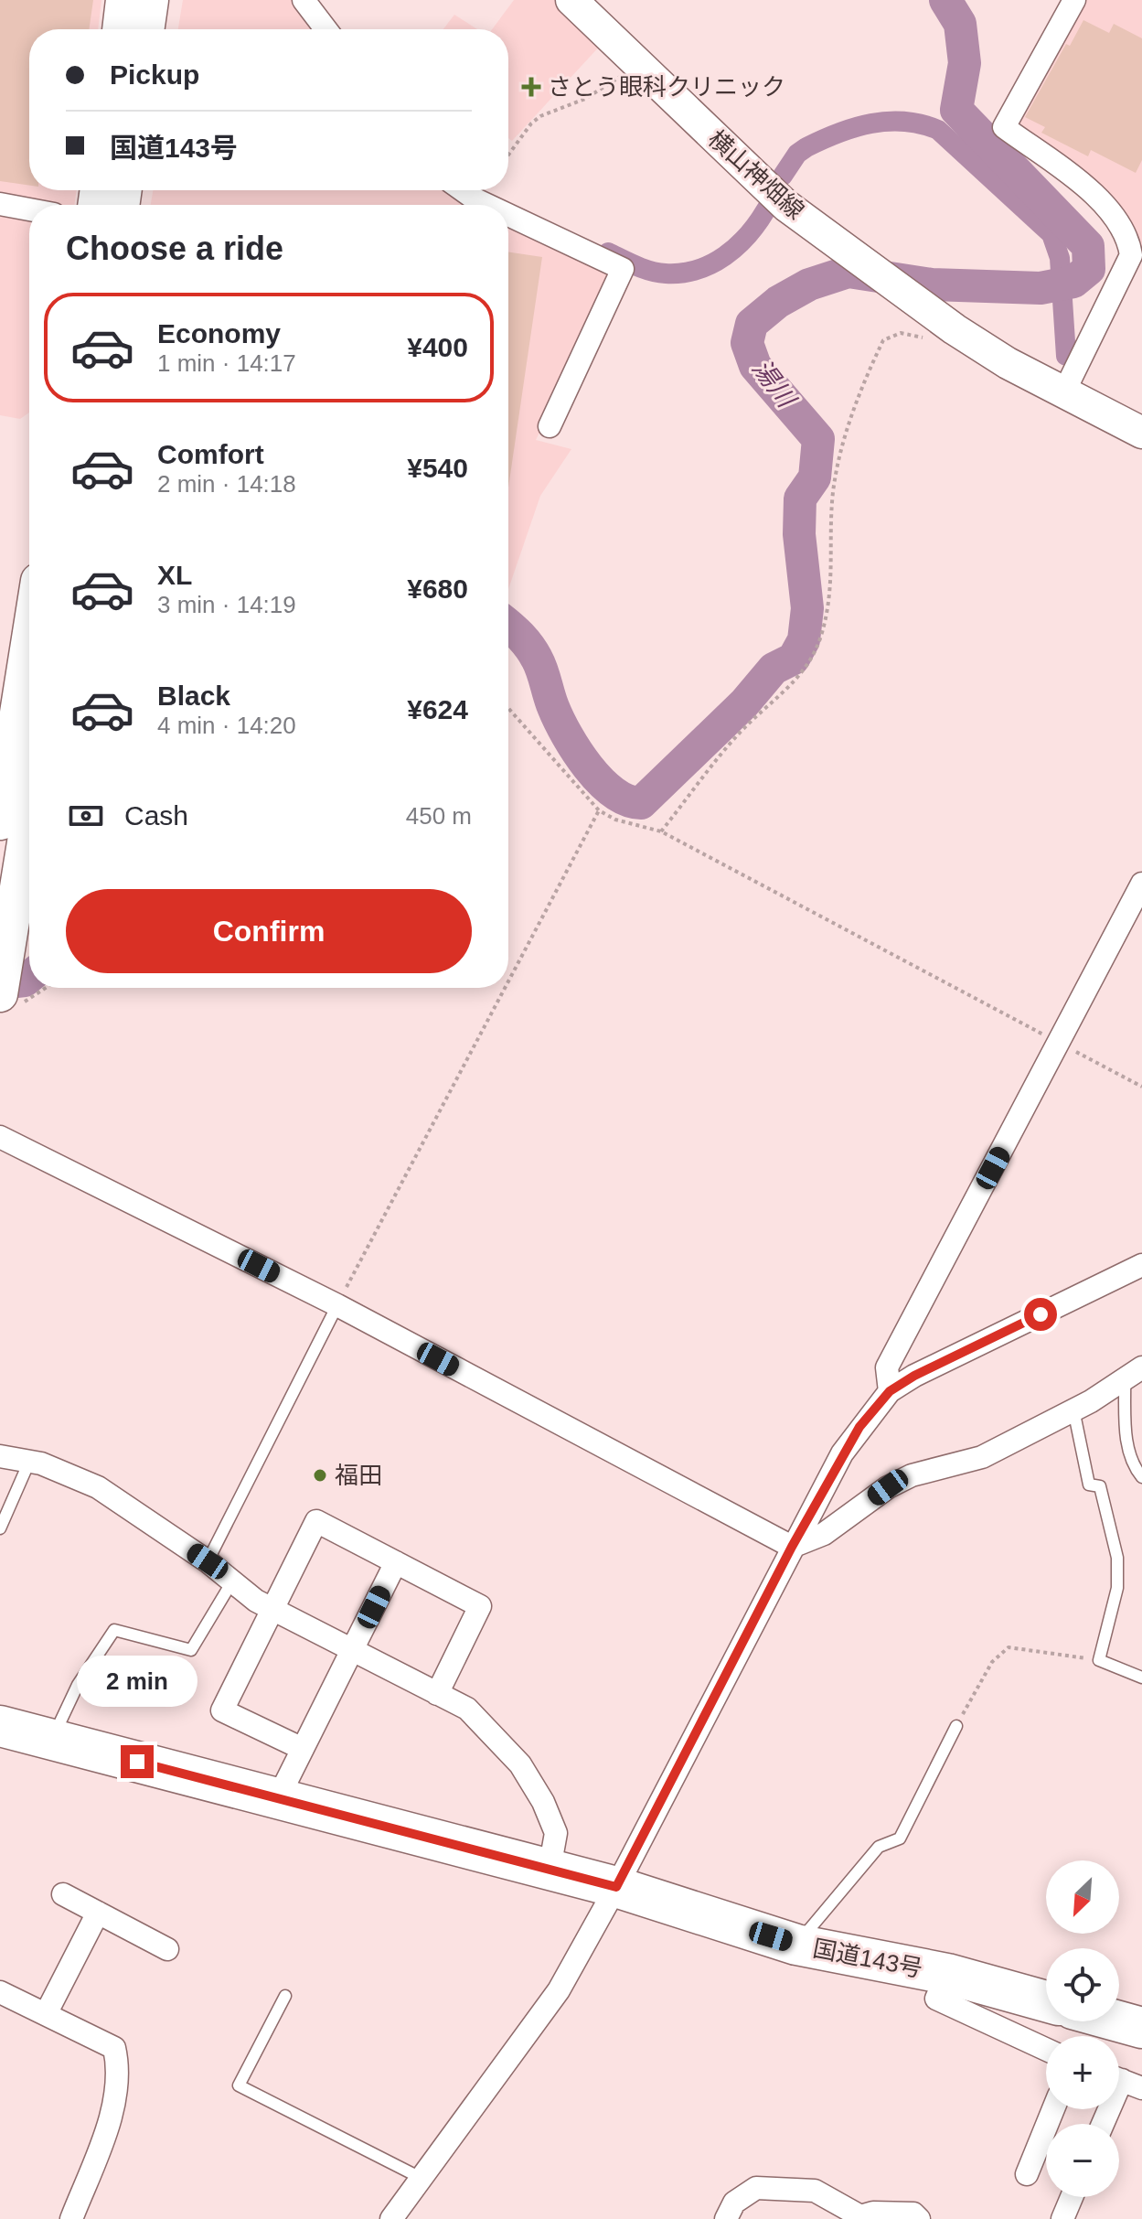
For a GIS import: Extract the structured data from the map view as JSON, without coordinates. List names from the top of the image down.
{
  "streets": {
    "highway": ["国道143号"],
    "street": ["横山神畑線"]
  },
  "water": ["湯川"],
  "places": {
    "health": ["さとう眼科クリニック"],
    "other": ["福田"]
  },
  "north": "bottom left",
  "page": {
    "banner": ["Pickup", "国道143号"],
    "heading": "Choose a ride",
    "list": [
      {
        "name": "Economy",
        "note": "1 min · 14:17",
        "value": "¥400"
      },
      {
        "name": "Comfort",
        "note": "2 min · 14:18",
        "value": "¥540"
      },
      {
        "name": "XL",
        "note": "3 min · 14:19",
        "value": "¥680"
      },
      {
        "name": "Black",
        "note": "4 min · 14:20",
        "value": "¥624"
      }
    ],
    "pay": ["Cash", "450 m"],
    "buttons": "Confirm",
    "bubble": "2 min",
    "map_buttons": ["+", "−"]
  }
}
